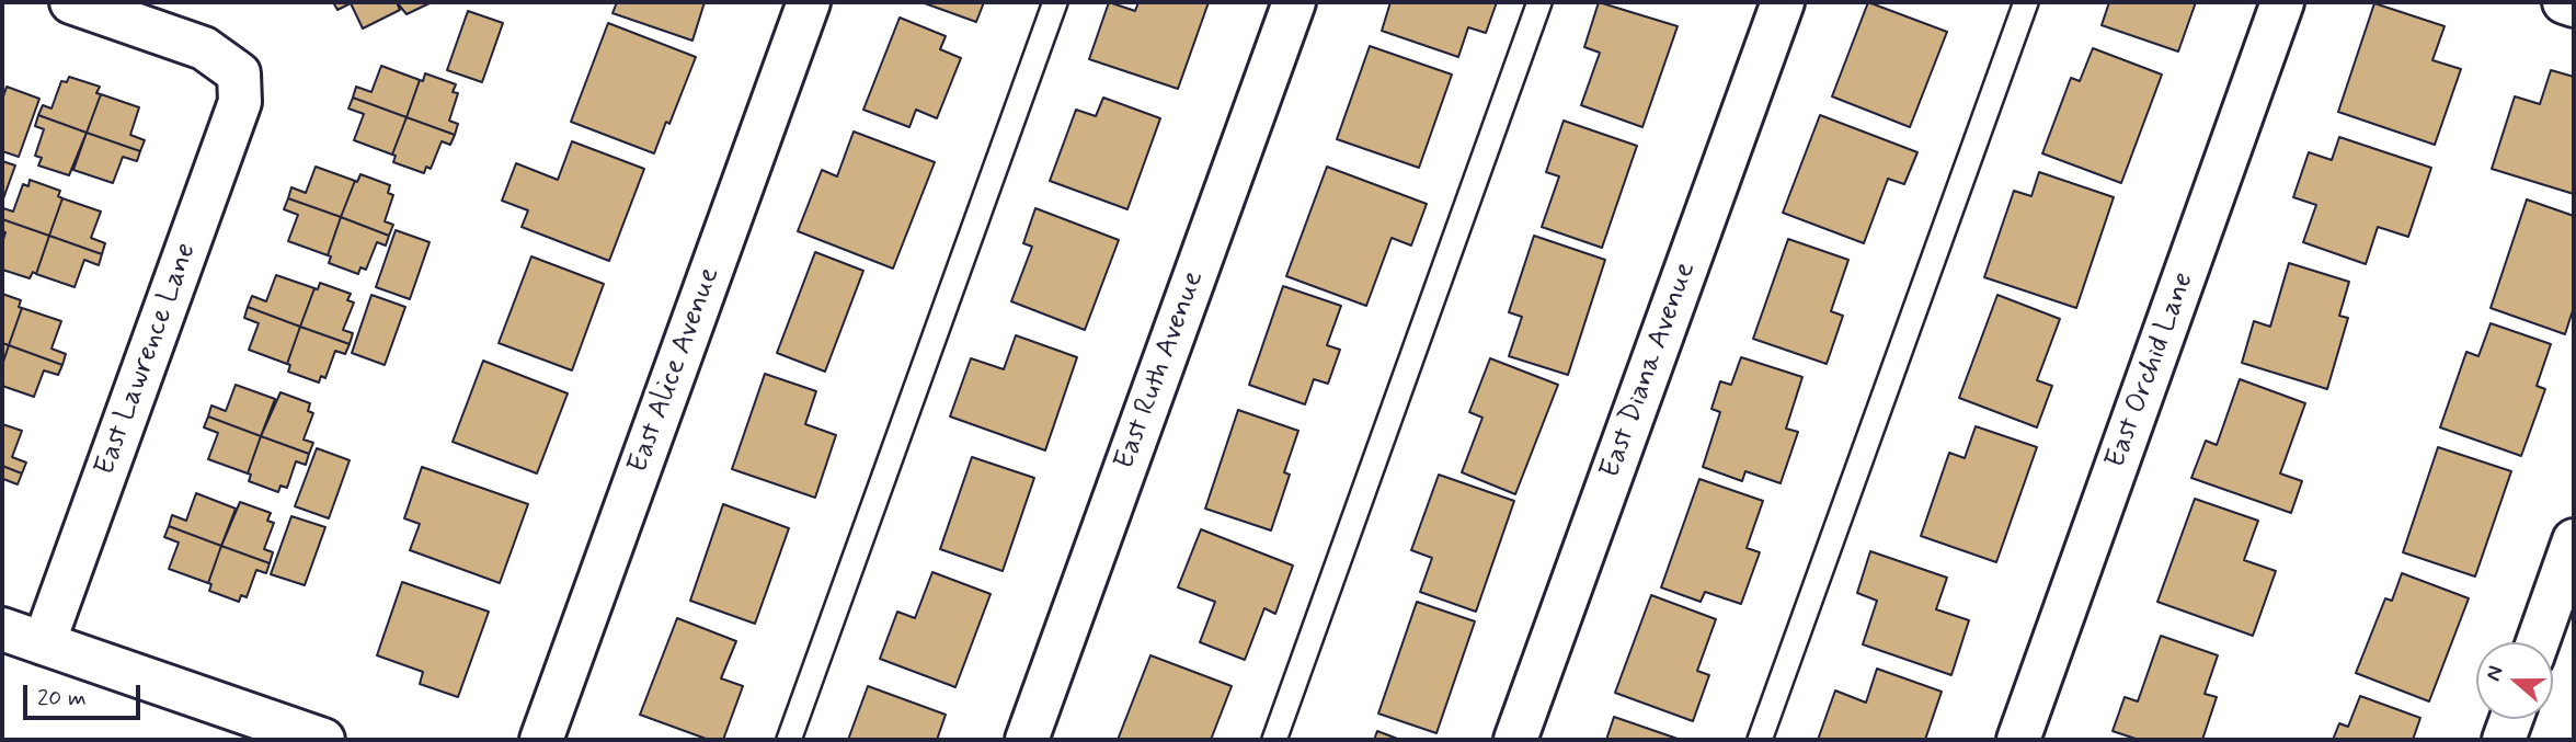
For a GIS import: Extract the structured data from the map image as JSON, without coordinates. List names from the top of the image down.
{
  "streets": {
    "street": [
      "East Lawrence Lane",
      "East Alice Avenue",
      "East Ruth Avenue",
      "East Diana Avenue",
      "East Orchid Lane"
    ]
  },
  "scale_bar": "20 m",
  "north": "left"
}
